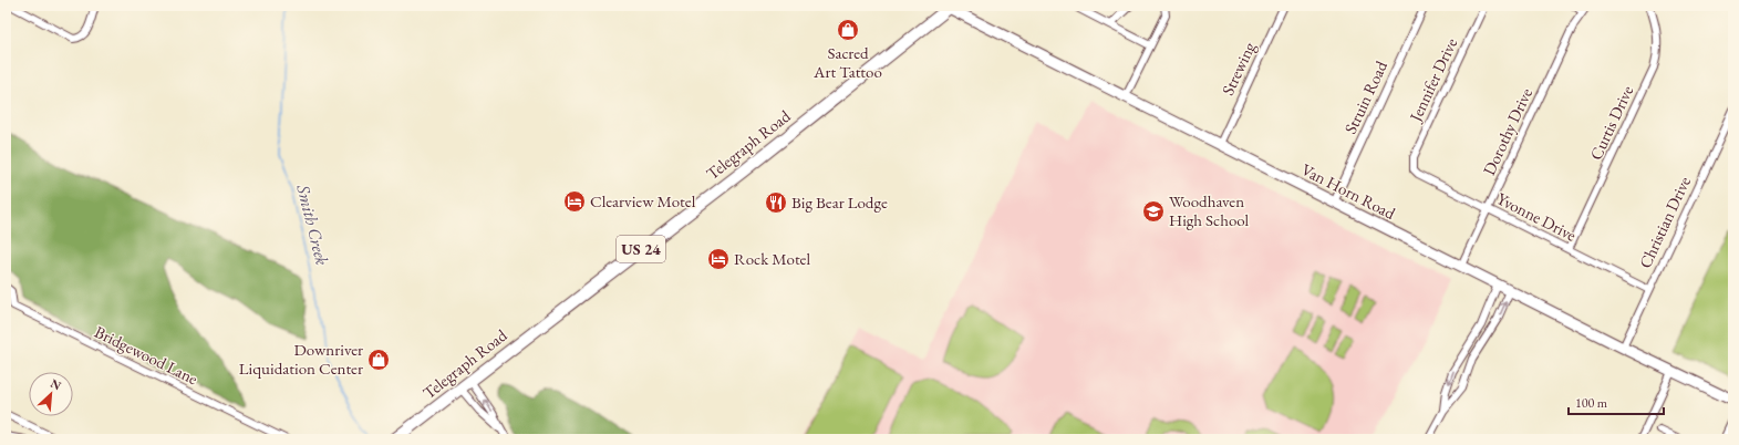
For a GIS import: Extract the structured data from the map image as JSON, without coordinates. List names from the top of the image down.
{
  "streets": {
    "main road": ["Telegraph Road", "Van Horn Road", "US 24"],
    "street": [
      "Strewing",
      "Jennifer Drive",
      "Struin Road",
      "Curtis Drive",
      "Dorothy Drive",
      "Yvonne Drive",
      "Christian Drive",
      "Bridgewood Lane"
    ]
  },
  "crossings": [
    ["Strewing", "Van Horn Road"],
    ["Jennifer Drive", "Yvonne Drive"],
    ["Struin Road", "Van Horn Road"],
    ["Curtis Drive", "Yvonne Drive"],
    ["Dorothy Drive", "Van Horn Road"],
    ["Dorothy Drive", "Yvonne Drive"],
    ["Telegraph Road", "Van Horn Road"],
    ["Van Horn Road", "Christian Drive"],
    ["Yvonne Drive", "Christian Drive"]
  ],
  "water": ["Smith Creek"],
  "places": {
    "shop": ["Sacred Art Tattoo", "Downriver Liquidation Center"],
    "hotel": ["Clearview Motel", "Rock Motel"],
    "restaurant": ["Big Bear Lodge"],
    "school or university": ["Woodhaven High School"]
  },
  "scale_bar": "100 m",
  "north": "top right"
}
